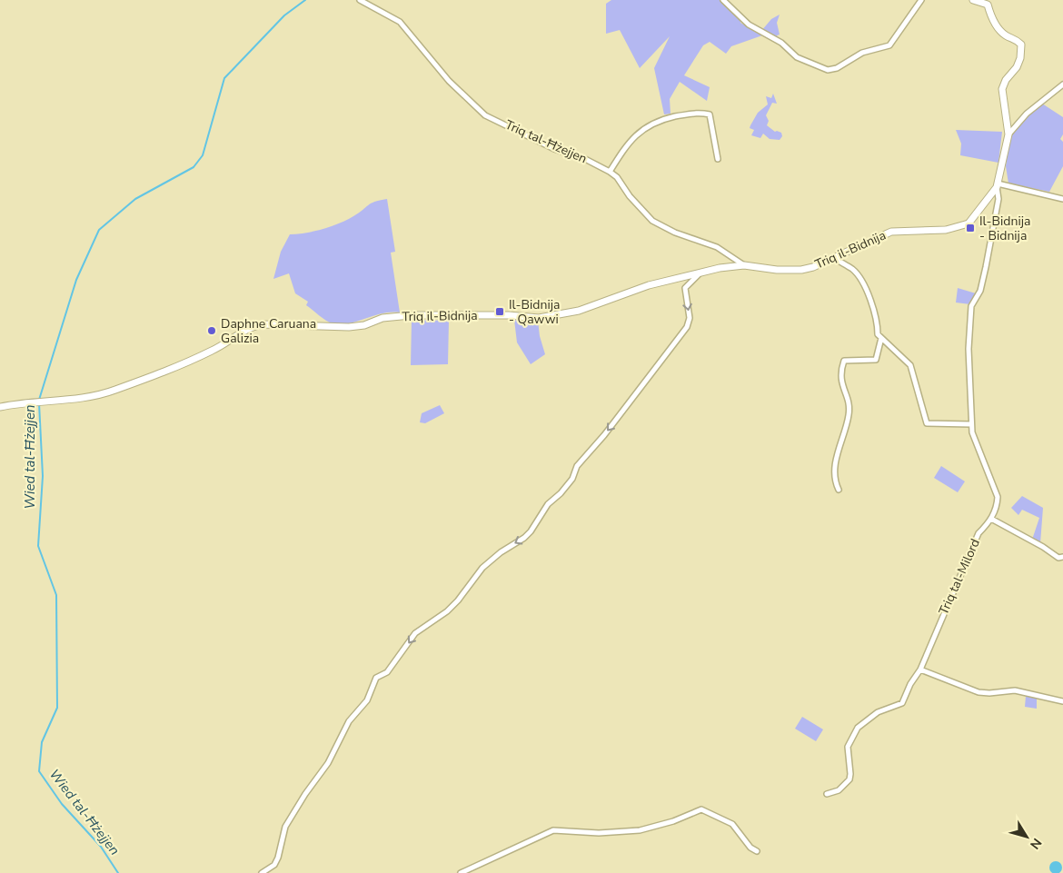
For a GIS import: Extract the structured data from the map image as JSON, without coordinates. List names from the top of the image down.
{
  "streets": {
    "street": ["Triq tal-Ħżejjen", "Triq il-Bidnija", "Triq tal-Milord"]
  },
  "crossings": [
    ["Triq tal-Ħżejjen", "Triq il-Bidnija"],
    ["Triq il-Bidnija", "Triq tal-Milord"]
  ],
  "water": ["Wied tal-Ħżejjen"],
  "places": {
    "transit": ["Il-Bidnija - Bidnija", "Il-Bidnija - Qawwi"],
    "other": ["Daphne Caruana Galizia"]
  },
  "north": "bottom right"
}
